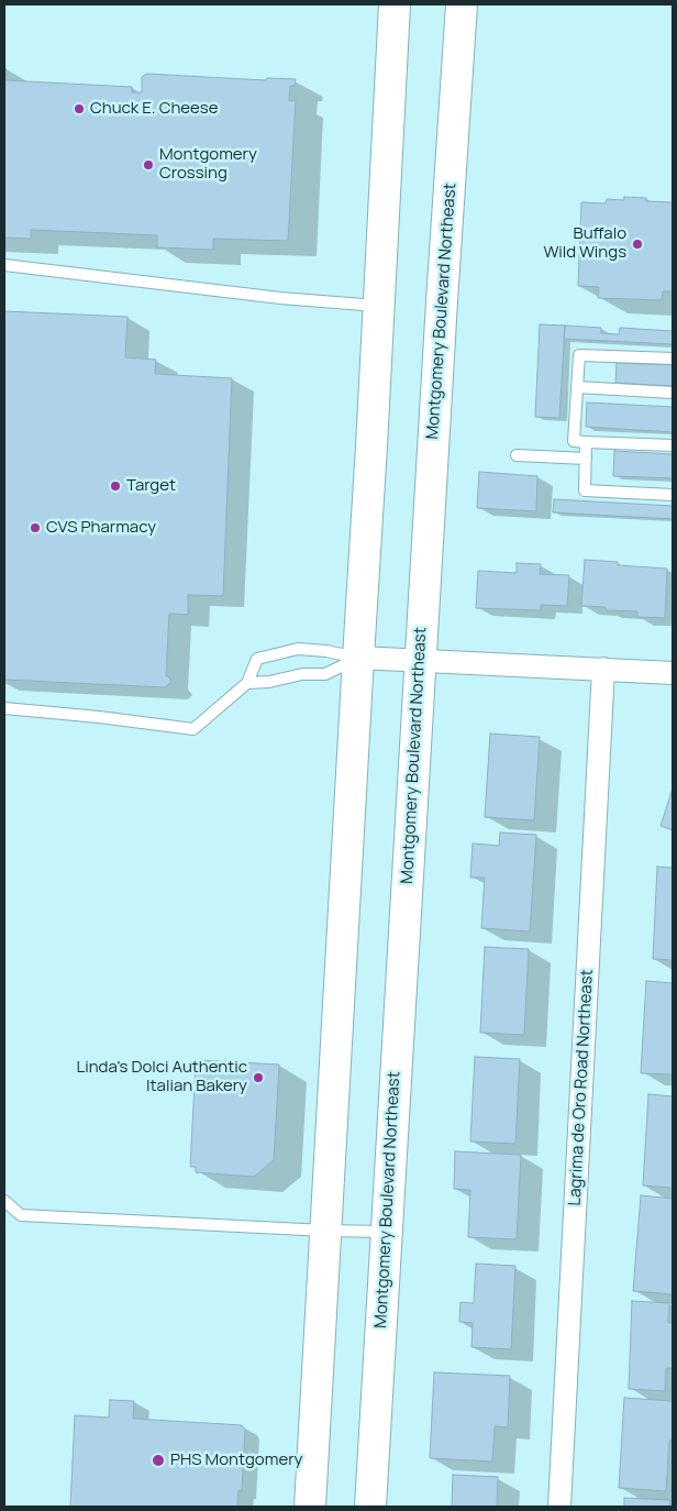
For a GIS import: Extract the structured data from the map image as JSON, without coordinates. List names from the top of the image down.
{
  "streets": {
    "main road": ["Montgomery Boulevard Northeast"],
    "street": ["Lagrima de Oro Road Northeast"]
  },
  "places": [
    "Chuck E. Cheese",
    "Montgomery Crossing",
    "Buffalo Wild Wings",
    "Target",
    "CVS Pharmacy",
    "Linda's Dolci Authentic Italian Bakery",
    "PHS Montgomery"
  ]
}
